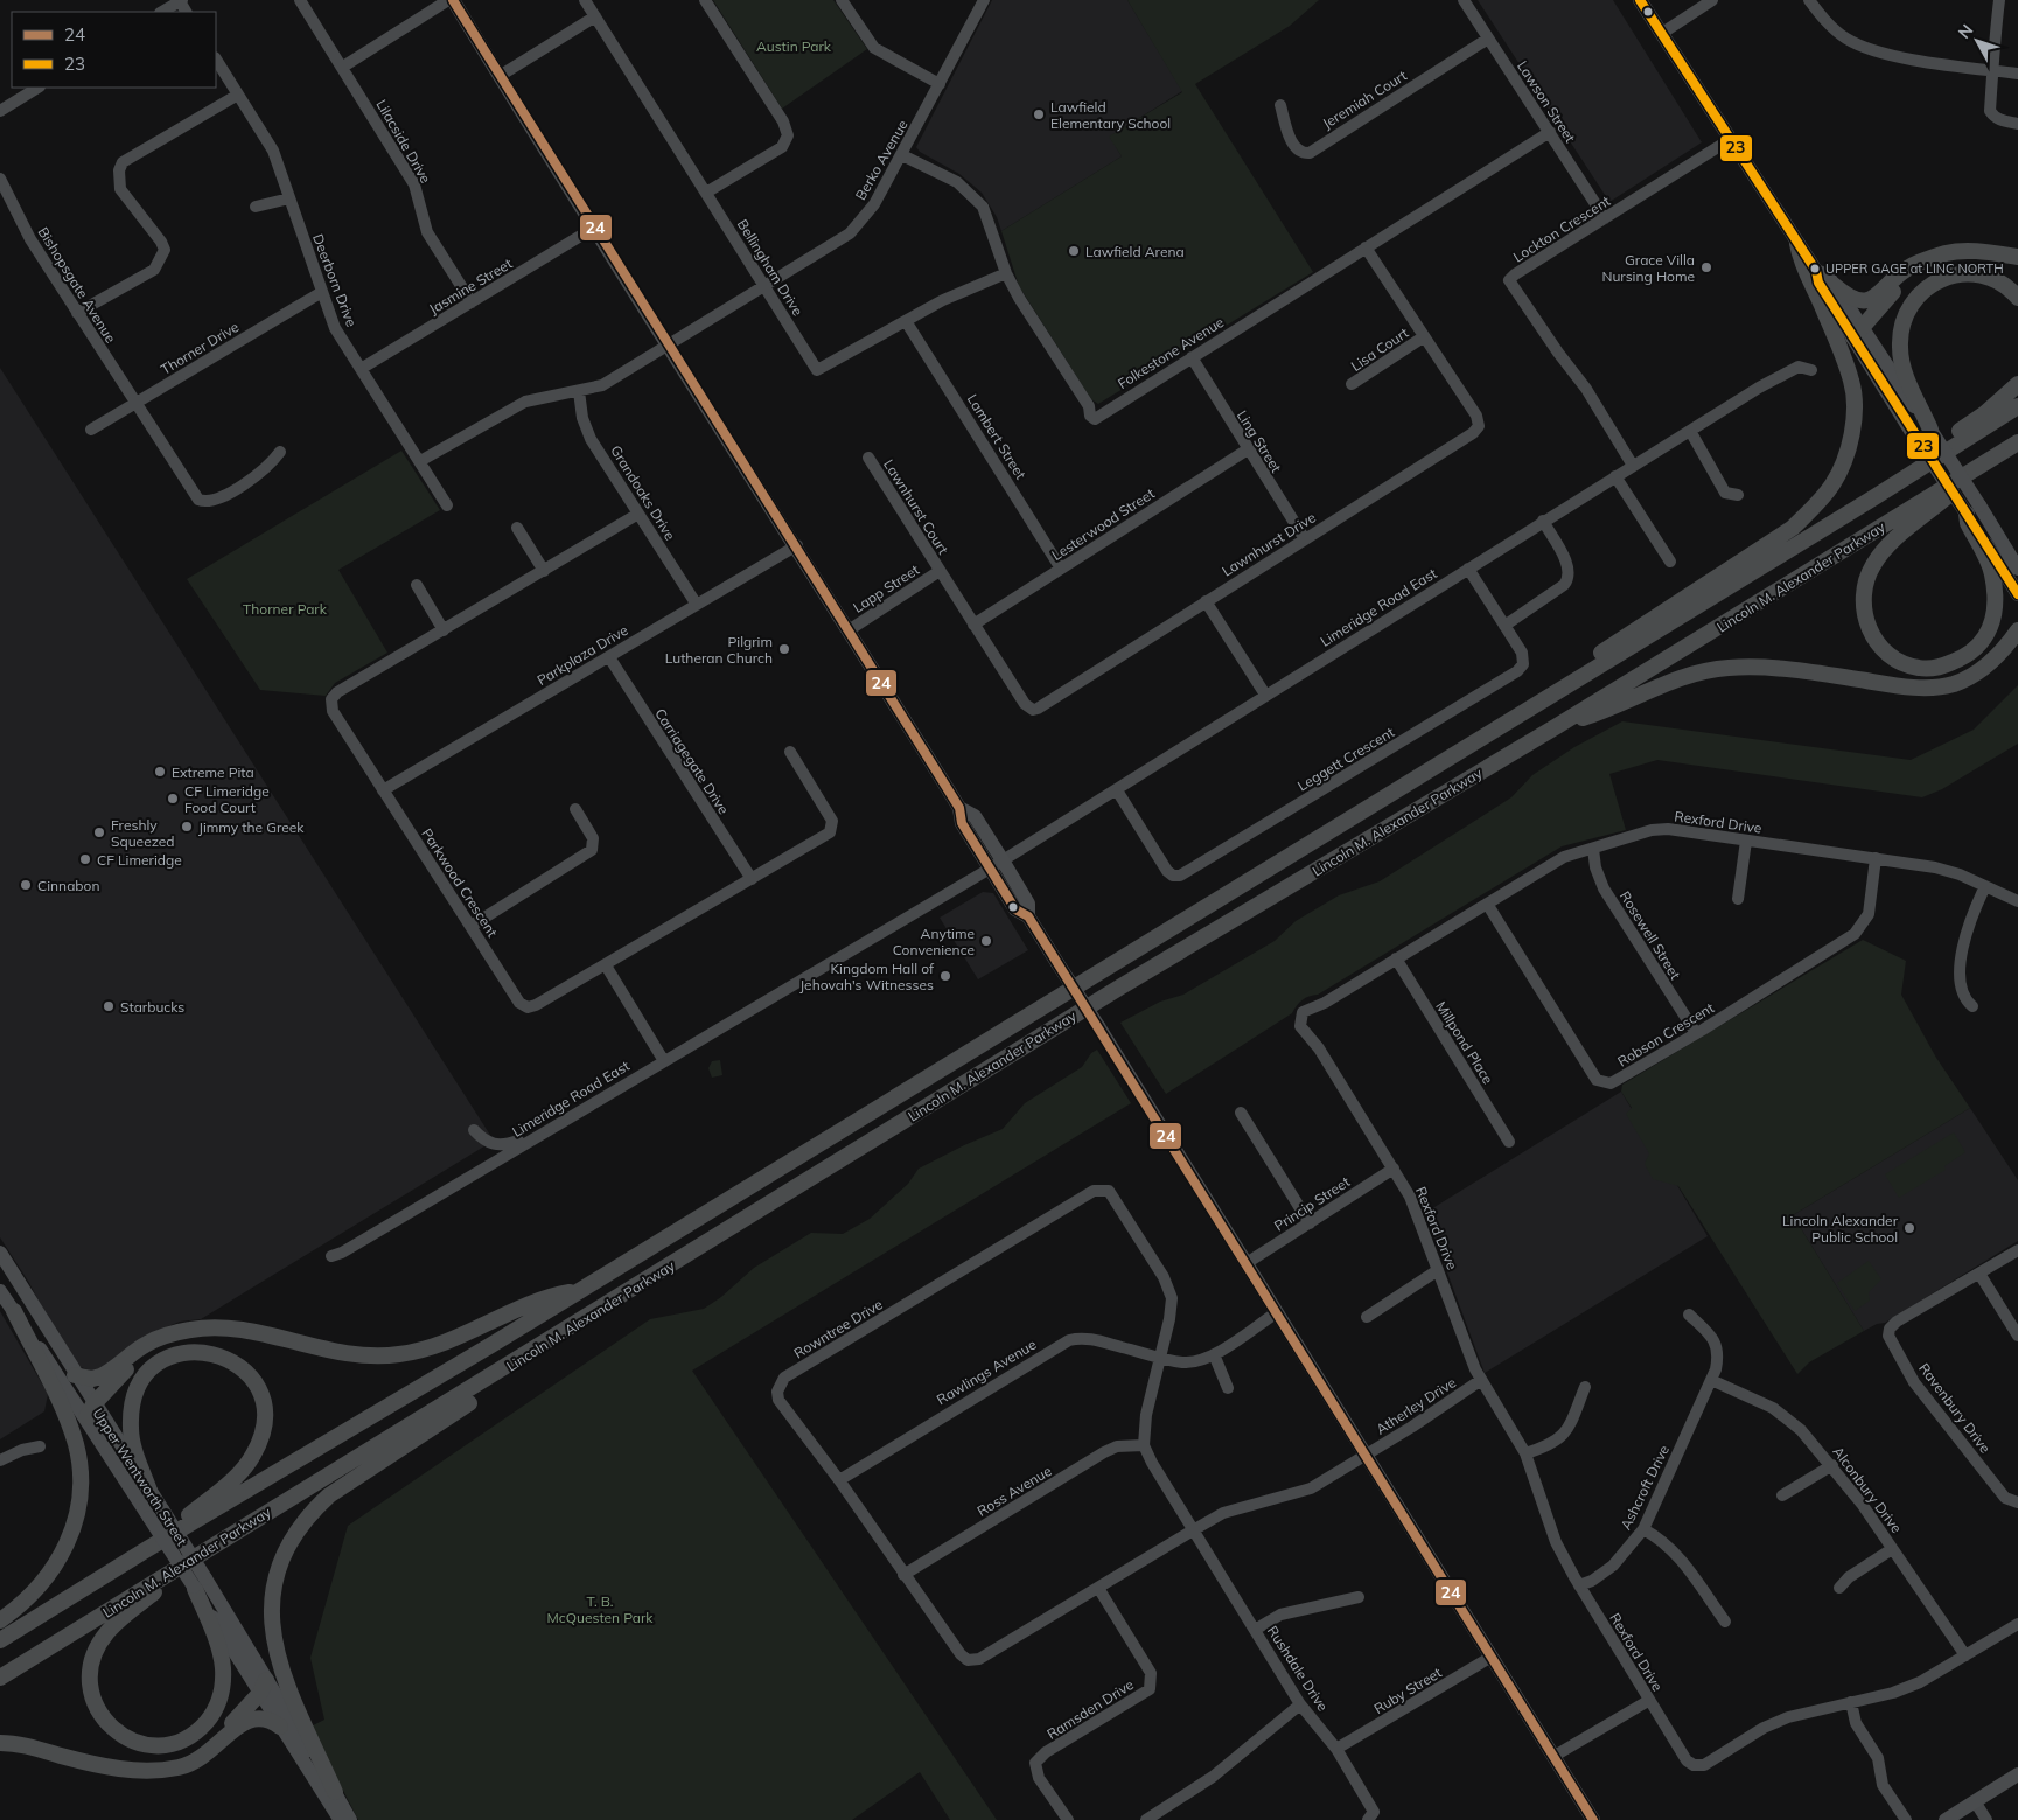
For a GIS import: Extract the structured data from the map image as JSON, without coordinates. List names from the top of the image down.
{
  "streets": {
    "highway": ["Lincoln M. Alexander Parkway"],
    "main road": ["Upper Wentworth Street"],
    "street": [
      "Jeremiah Court",
      "Lawson Street",
      "Lilacside Drive",
      "Berko Avenue",
      "Lockton Crescent",
      "Bellingham Drive",
      "Deerborn Drive",
      "Bishopsgate Avenue",
      "Jasmine Street",
      "Thorner Drive",
      "Lisa Court",
      "Folkestone Avenue",
      "Lambert Street",
      "Ling Street",
      "Grandoaks Drive",
      "Lawnhurst Court",
      "Lesterwood Street",
      "Lawnhurst Drive",
      "Lapp Street",
      "Limeridge Road East",
      "Parkplaza Drive",
      "Leggett Crescent",
      "Carriagegate Drive",
      "Rexford Drive",
      "Parkwood Crescent",
      "Rosewell Street",
      "Robson Crescent",
      "Millpond Place",
      "Princip Street",
      "Rowntree Drive",
      "Rawlings Avenue",
      "Atherley Drive",
      "Ravenbury Drive",
      "Ashcroft Drive",
      "Alconbury Drive",
      "Ross Avenue",
      "Rushdale Drive",
      "Ruby Street",
      "Ramsden Drive"
    ]
  },
  "crossings": [
    ["Jeremiah Court", "Lawson Street"],
    ["Lawson Street", "Lockton Crescent"],
    ["Lawson Street", "Folkestone Avenue"],
    ["Lilacside Drive", "Jasmine Street"],
    ["Berko Avenue", "Bellingham Drive"],
    ["Berko Avenue", "Deerborn Drive"],
    ["Berko Avenue", "Folkestone Avenue"],
    ["Berko Avenue", "Grandoaks Drive"],
    ["Lockton Crescent", "Limeridge Road East"],
    ["Bellingham Drive", "Folkestone Avenue"],
    ["Bellingham Drive", "Lambert Street"],
    ["Deerborn Drive", "Jasmine Street"],
    ["Deerborn Drive", "Thorner Drive"],
    ["Bishopsgate Avenue", "Thorner Drive"],
    ["Lisa Court", "Lawnhurst Drive"],
    ["Folkestone Avenue", "Ling Street"],
    ["Folkestone Avenue", "Lawnhurst Drive"],
    ["Lambert Street", "Lesterwood Street"],
    ["Ling Street", "Lesterwood Street"],
    ["Ling Street", "Lawnhurst Drive"],
    ["Grandoaks Drive", "Parkplaza Drive"],
    ["Grandoaks Drive", "Parkwood Crescent"],
    ["Lawnhurst Court", "Lawnhurst Drive"],
    ["Lawnhurst Court", "Lapp Street"],
    ["Lesterwood Street", "Lawnhurst Drive"],
    ["Lawnhurst Drive", "Lapp Street"],
    ["Limeridge Road East", "Leggett Crescent"],
    ["Parkplaza Drive", "Carriagegate Drive"],
    ["Parkplaza Drive", "Parkwood Crescent"],
    ["Carriagegate Drive", "Parkwood Crescent"],
    ["Rexford Drive", "Rosewell Street"],
    ["Rexford Drive", "Robson Crescent"],
    ["Rexford Drive", "Millpond Place"],
    ["Rexford Drive", "Princip Street"],
    ["Rexford Drive", "Atherley Drive"],
    ["Rexford Drive", "Ashcroft Drive"],
    ["Rexford Drive", "Alconbury Drive"],
    ["Rosewell Street", "Robson Crescent"],
    ["Rowntree Drive", "Rawlings Avenue"],
    ["Rowntree Drive", "Atherley Drive"],
    ["Rowntree Drive", "Ross Avenue"],
    ["Rowntree Drive", "Rushdale Drive"],
    ["Rowntree Drive", "Ramsden Drive"],
    ["Ashcroft Drive", "Alconbury Drive"],
    ["Rushdale Drive", "Ruby Street"]
  ],
  "parks": ["Austin Park", "Thorner Park", "T. B. McQuesten Park"],
  "places": [
    "Lawfield Elementary School",
    "Lawfield Arena",
    "Grace Villa Nursing Home",
    "UPPER GAGE at LINC NORTH",
    "Pilgrim Lutheran Church",
    "Extreme Pita",
    "CF Limeridge Food Court",
    "Jimmy the Greek",
    "Freshly Squeezed",
    "CF Limeridge",
    "Cinnabon",
    "Anytime Convenience",
    "Kingdom Hall of Jehovah's Witnesses",
    "Starbucks",
    "Lincoln Alexander Public School"
  ],
  "lines": ["transit line 24", "transit line 23"],
  "legend": ["24", "23"],
  "north": "top left"
}
